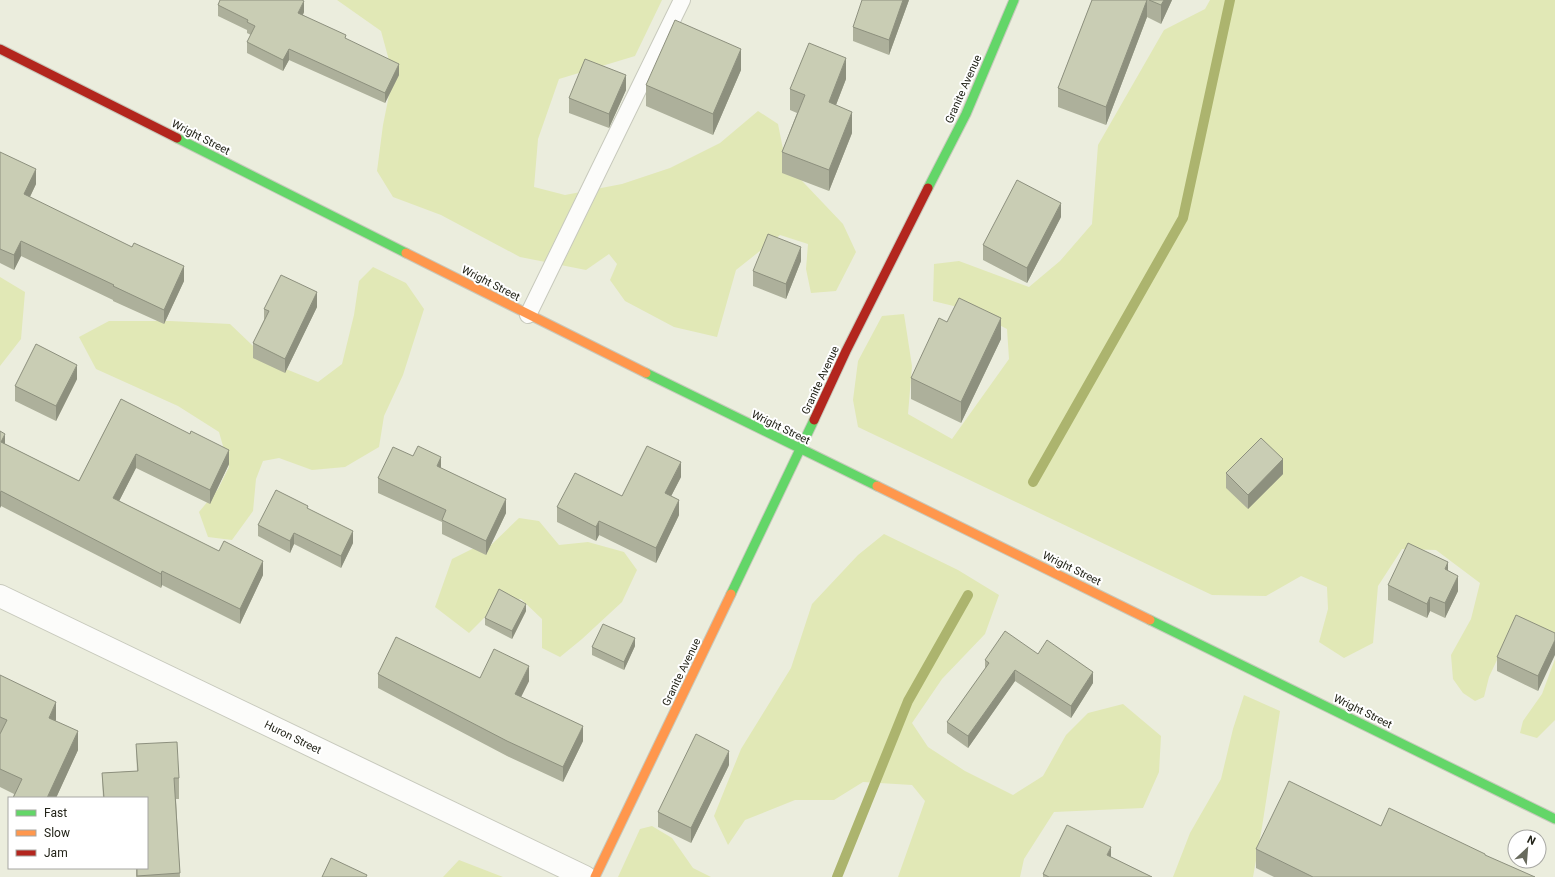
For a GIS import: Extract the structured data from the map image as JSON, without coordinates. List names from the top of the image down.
{
  "streets": {
    "main road": ["Granite Avenue", "Wright Street"],
    "street": ["Huron Street"]
  },
  "crossings": [
    ["Granite Avenue", "Wright Street"]
  ],
  "legend": ["Fast", "Slow", "Jam"],
  "north": "top right"
}
